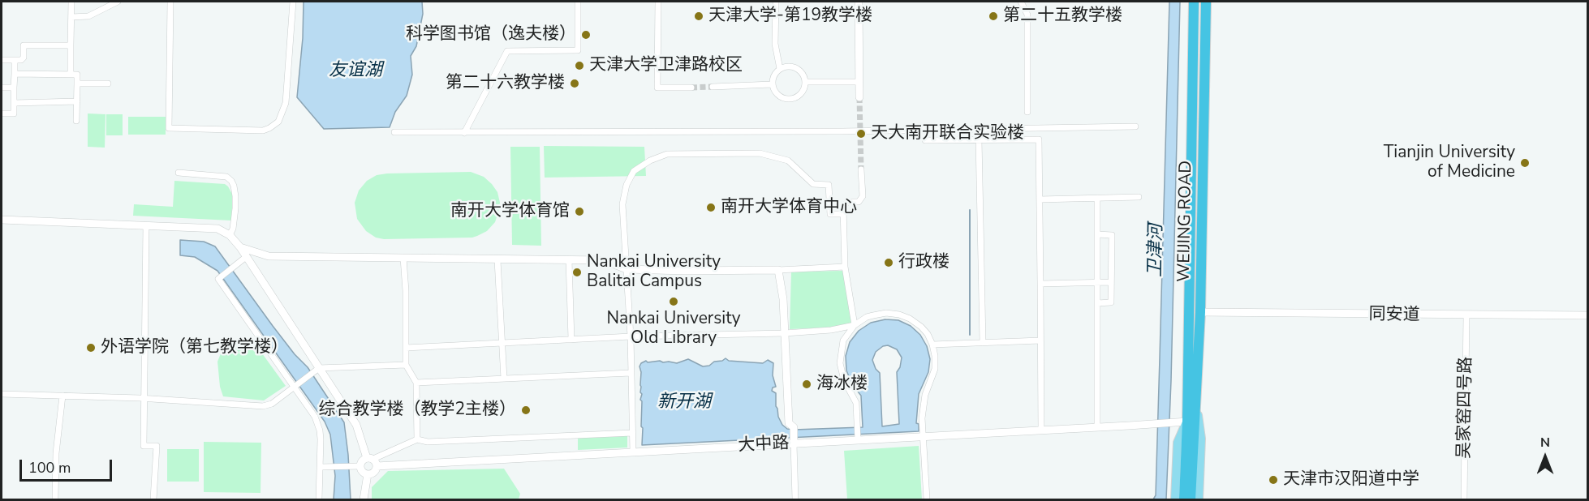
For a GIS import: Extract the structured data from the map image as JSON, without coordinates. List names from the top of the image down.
{
  "streets": {
    "highway": ["WEIJING ROAD"],
    "street": ["同安道", "吴家窑四号路", "大中路"]
  },
  "crossings": [
    ["WEIJING ROAD", "同安道"],
    ["WEIJING ROAD", "大中路"],
    ["同安道", "吴家窑四号路"]
  ],
  "water": ["友谊湖", "卫津河", "新开湖"],
  "places": [
    "天津大学-第19教学楼",
    "第二十五教学楼",
    "科学图书馆（逸夫楼）",
    "天津大学卫津路校区",
    "第二十六教学楼",
    "天大南开联合实验楼",
    "Tianjin University of Medicine",
    "南开大学体育中心",
    "南开大学体育馆",
    "行政楼",
    "Nankai University Balitai Campus",
    "Nankai University Old Library",
    "外语学院（第七教学楼）",
    "海冰楼",
    "综合教学楼（教学2主楼）",
    "天津市汉阳道中学"
  ],
  "scale_bar": "100 m",
  "north": "top"
}
